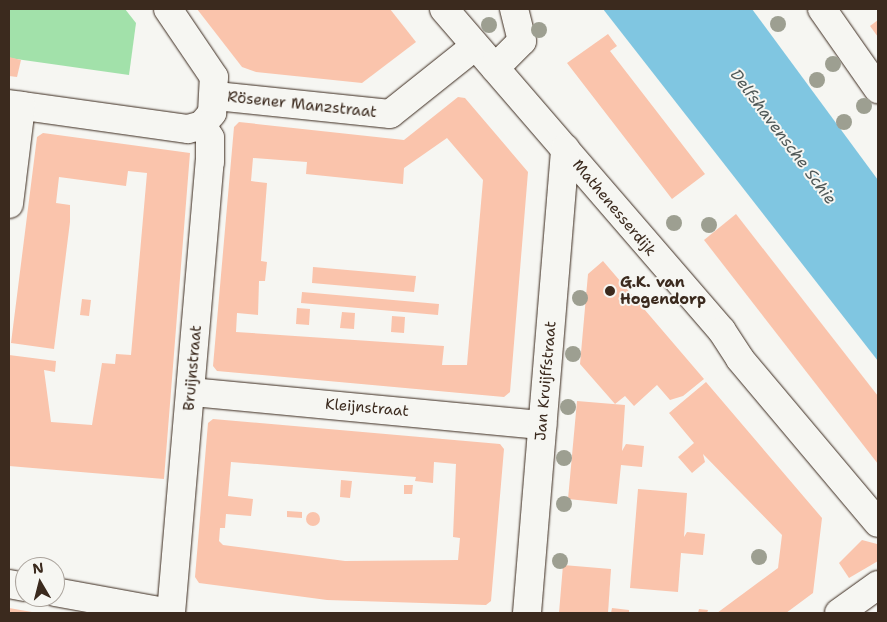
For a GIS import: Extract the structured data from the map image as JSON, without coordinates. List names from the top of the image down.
{
  "streets": {
    "street": [
      "Rösener Manzstraat",
      "Mathenesserdijk",
      "Bruijnstraat",
      "Jan Kruijffstraat",
      "Kleijnstraat"
    ]
  },
  "crossings": [
    ["Rösener Manzstraat", "Mathenesserdijk"],
    ["Rösener Manzstraat", "Bruijnstraat"],
    ["Mathenesserdijk", "Jan Kruijffstraat"],
    ["Bruijnstraat", "Kleijnstraat"],
    ["Jan Kruijffstraat", "Kleijnstraat"]
  ],
  "water": ["Delfshavensche Schie"],
  "places": ["G.K. van Hogendorp"],
  "north": "top"
}
